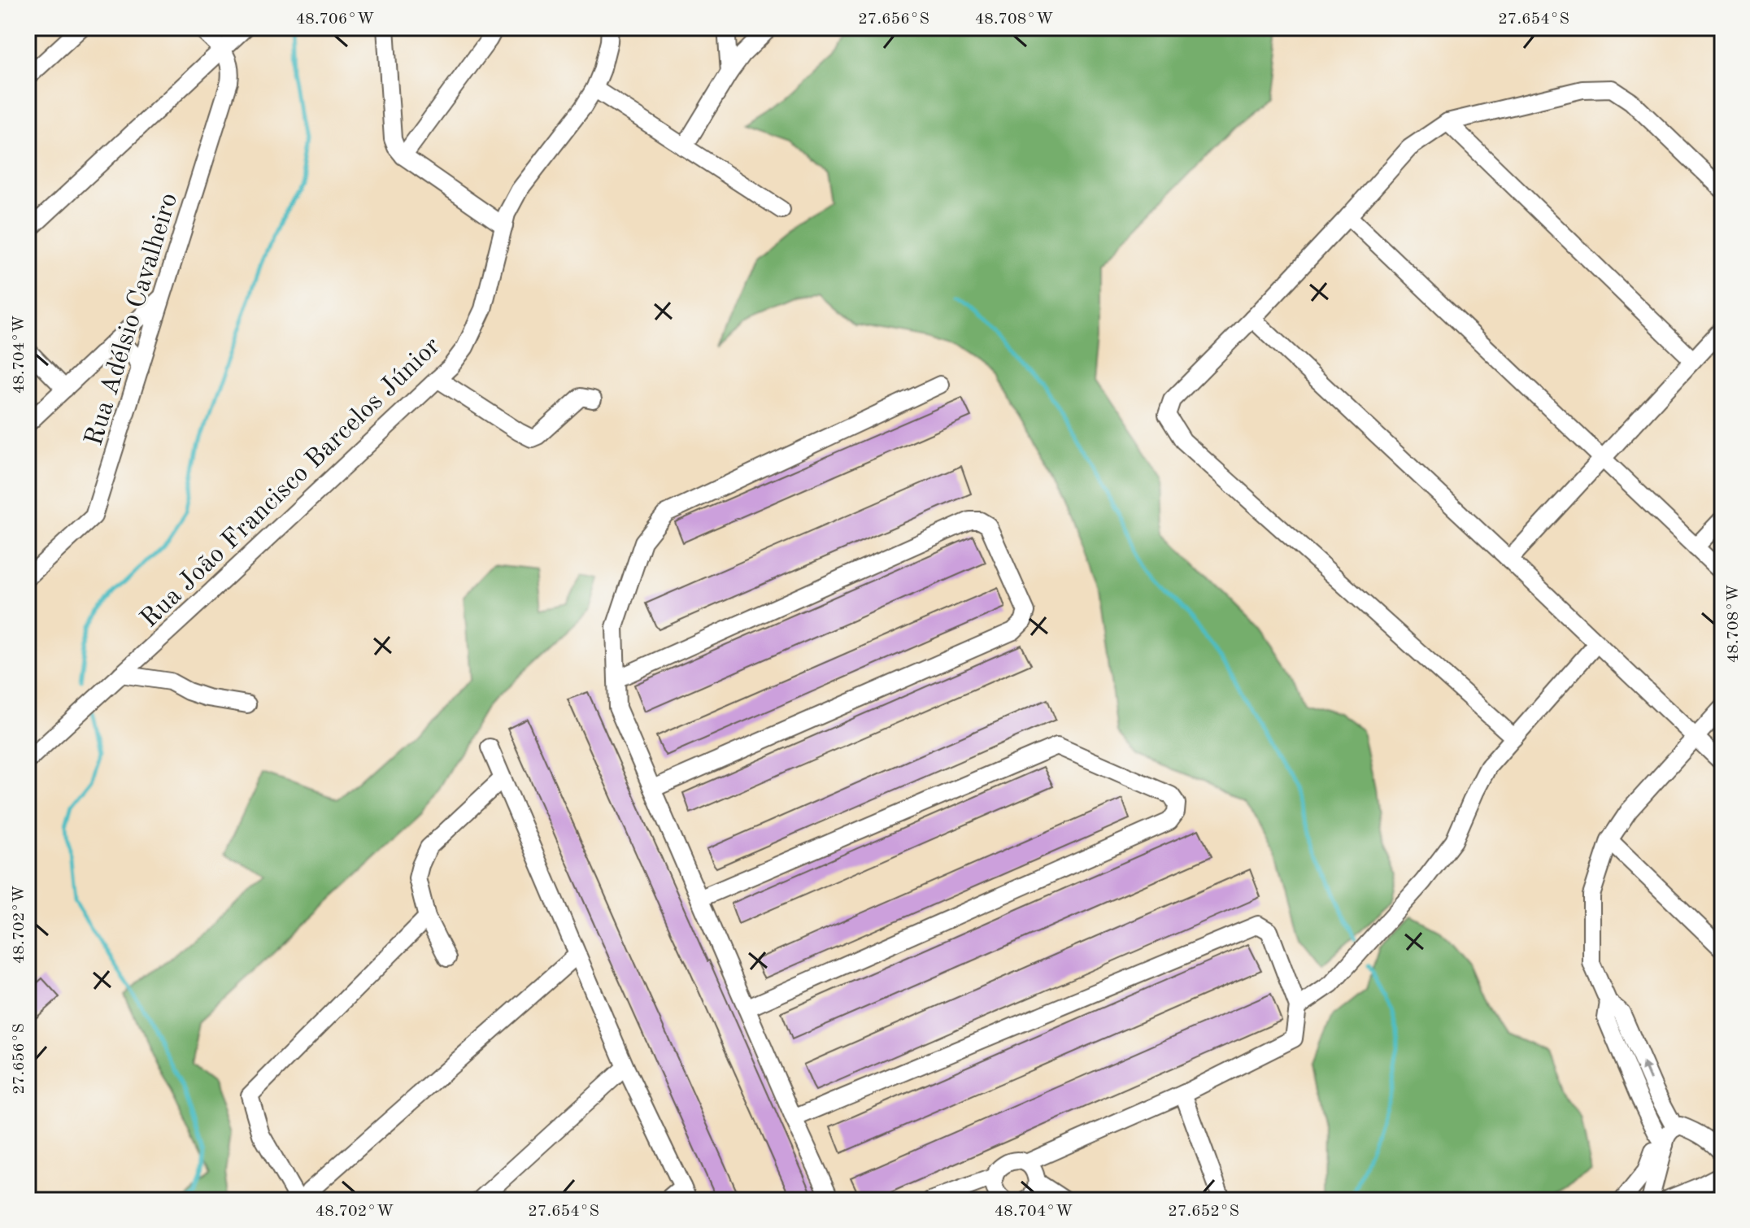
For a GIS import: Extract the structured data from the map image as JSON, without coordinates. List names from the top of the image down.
{
  "streets": {
    "street": ["Rua Adélsio Cavalheiro", "Rua João Francisco Barcelos Júnior"]
  },
  "coordinates": [
    "48.706°W",
    "27.656°S",
    "48.708°W",
    "27.654°S",
    "48.704°W",
    "48.702°W",
    "27.652°S"
  ]
}
